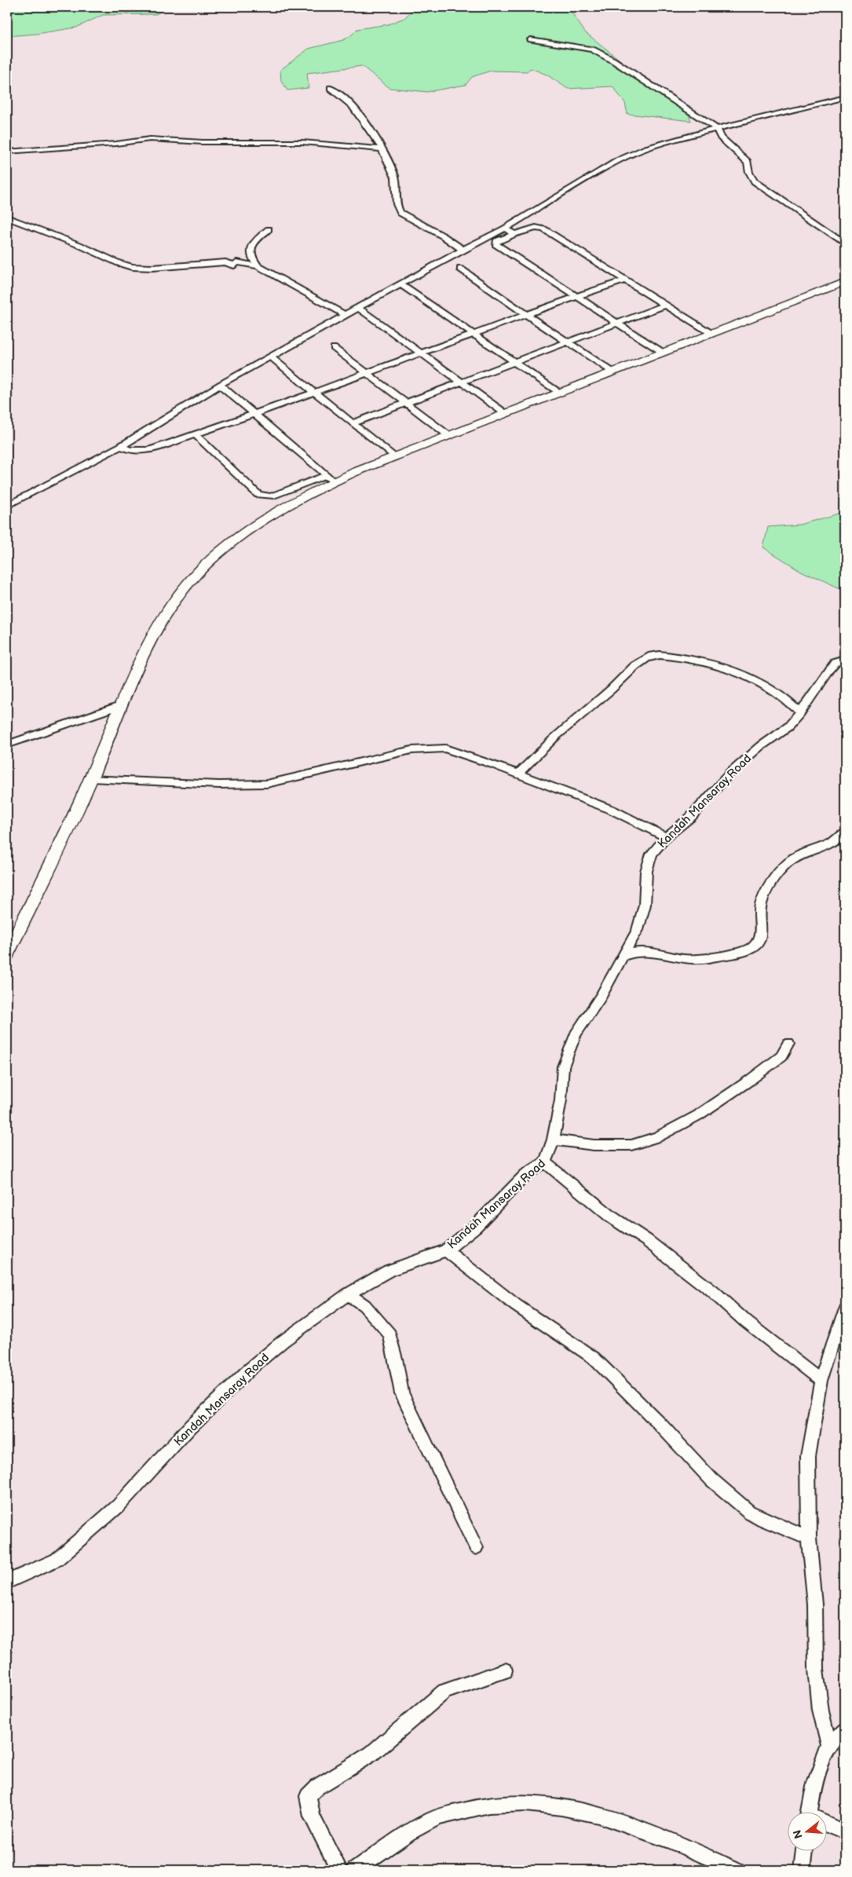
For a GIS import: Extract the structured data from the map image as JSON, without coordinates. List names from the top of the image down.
{
  "streets": {
    "street": ["Kandah Mansaray Road"]
  },
  "north": "left"
}
